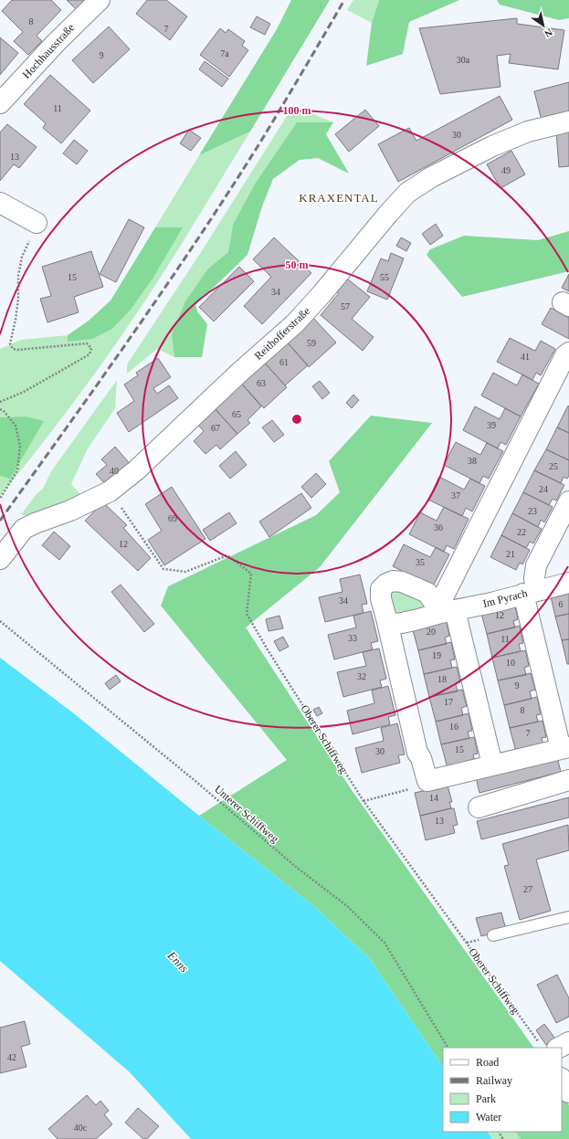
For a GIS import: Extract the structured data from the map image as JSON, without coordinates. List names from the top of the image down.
{
  "streets": {
    "street": ["Hochhausstraße", "Reithofferstraße", "Im Pyrach"],
    "path": ["Oberer Schiffweg", "Unterer Schiffweg"]
  },
  "crossings": [
    ["Reithofferstraße", "Oberer Schiffweg"]
  ],
  "districts": ["KRAXENTAL"],
  "water": ["Enns"],
  "house_numbers": [
    "8",
    "7",
    "7a",
    "9",
    "30a",
    "11",
    "30",
    "13",
    "49",
    "15",
    "55",
    "34",
    "57",
    "59",
    "41",
    "61",
    "63",
    "65",
    "39",
    "67",
    "38",
    "25",
    "40",
    "24",
    "37",
    "23",
    "69",
    "36",
    "22",
    "12",
    "21",
    "35",
    "34",
    "6",
    "12",
    "20",
    "33",
    "11",
    "19",
    "10",
    "32",
    "18",
    "9",
    "17",
    "8",
    "16",
    "7",
    "15",
    "30",
    "14",
    "13",
    "27",
    "42",
    "40c"
  ],
  "legend": [
    "Road",
    "Railway",
    "Park",
    "Water"
  ],
  "north": "bottom right",
  "rings": ["100 m", "50 m"]
}
